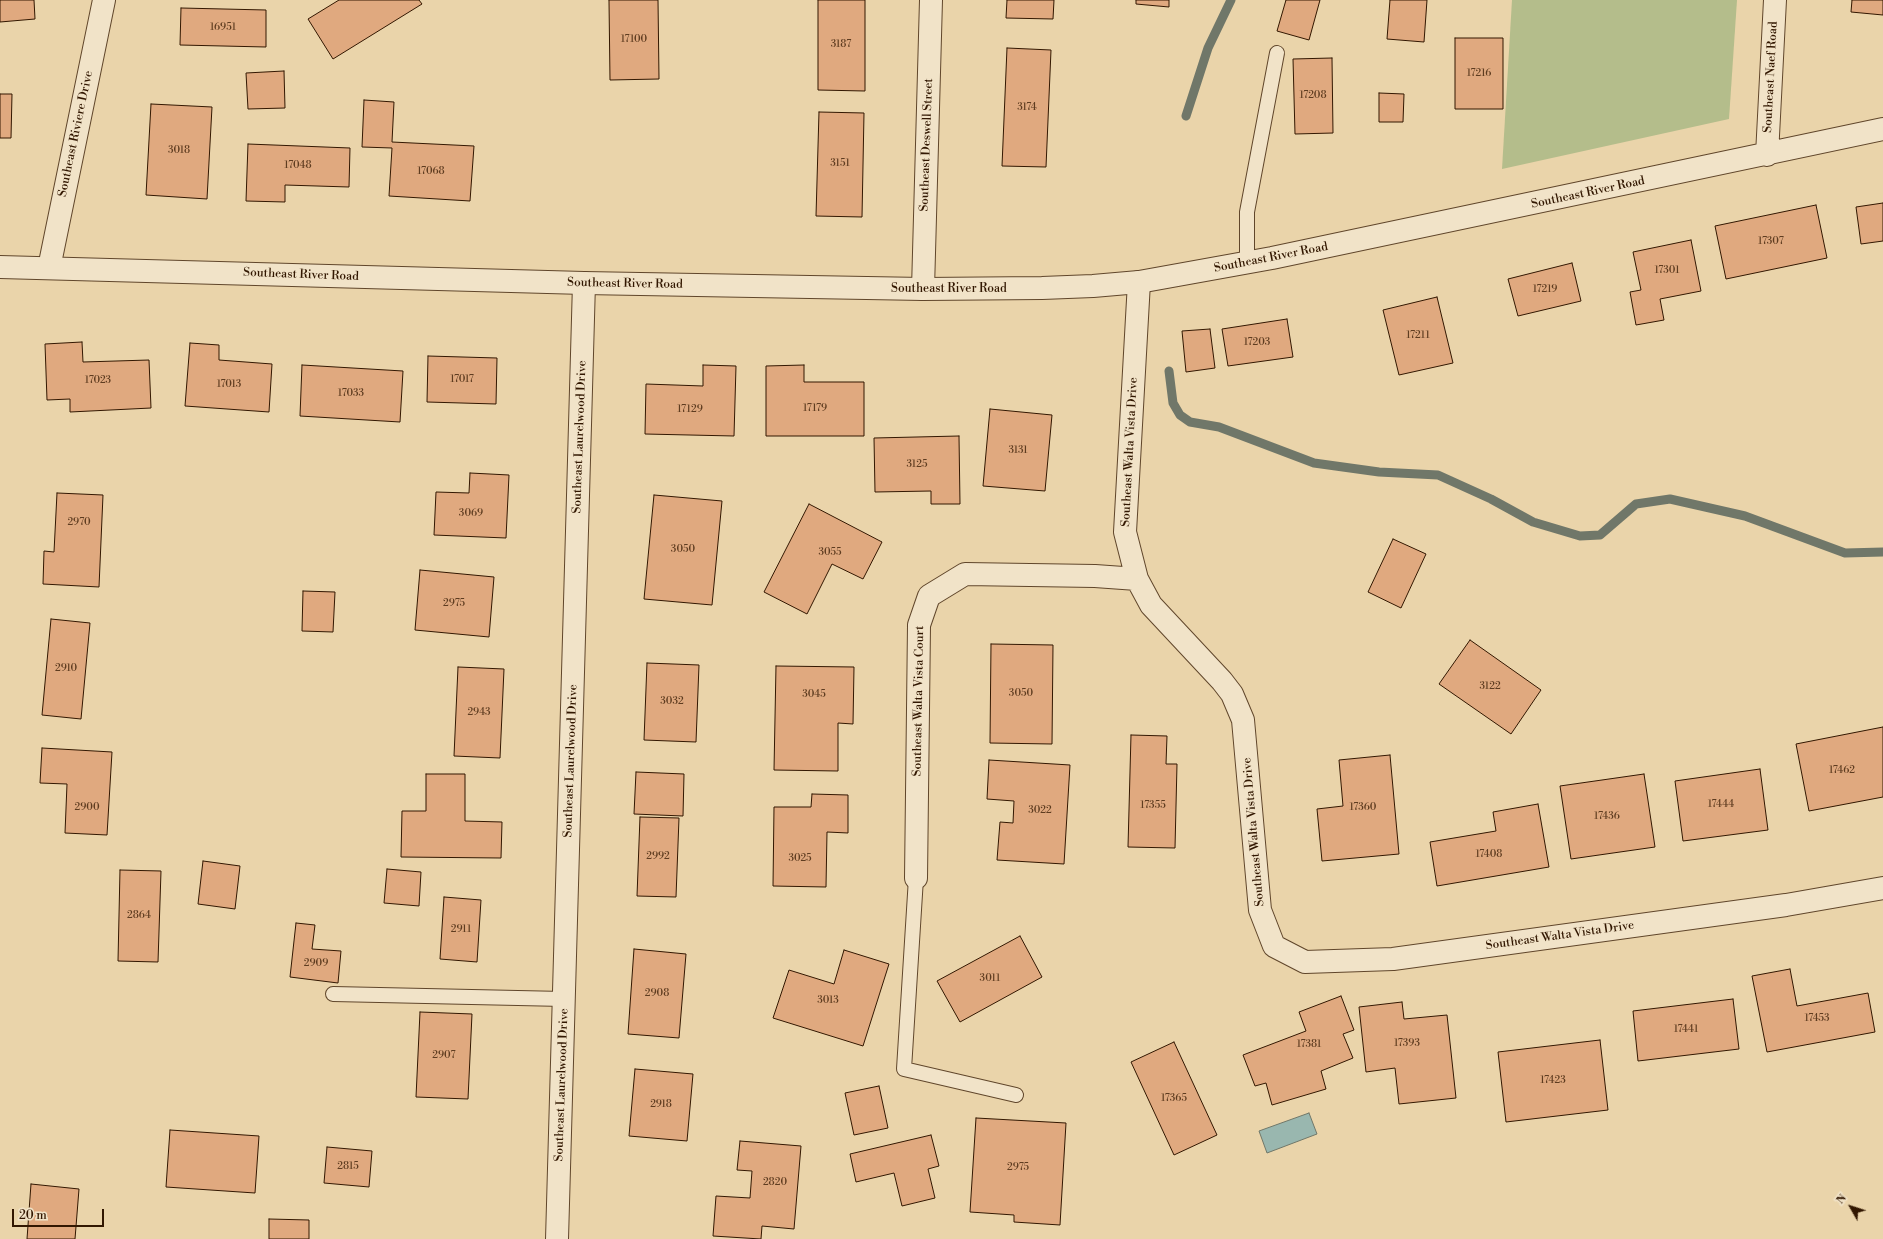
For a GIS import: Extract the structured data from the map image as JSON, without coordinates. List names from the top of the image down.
{
  "streets": {
    "street": [
      "Southeast Naef Road",
      "Southeast Riviere Drive",
      "Southeast Deswell Street",
      "Southeast River Road",
      "Southeast Laurelwood Drive",
      "Southeast Walta Vista Drive",
      "Southeast Walta Vista Court"
    ]
  },
  "crossings": [
    ["Southeast Naef Road", "Southeast River Road"],
    ["Southeast Riviere Drive", "Southeast River Road"],
    ["Southeast Deswell Street", "Southeast River Road"],
    ["Southeast River Road", "Southeast Laurelwood Drive"],
    ["Southeast River Road", "Southeast Walta Vista Drive"],
    ["Southeast Walta Vista Drive", "Southeast Walta Vista Court"]
  ],
  "house_numbers": [
    "16951",
    "17100",
    "3187",
    "17216",
    "17208",
    "3174",
    "3018",
    "3151",
    "17048",
    "17068",
    "17307",
    "17301",
    "17219",
    "17211",
    "17203",
    "17017",
    "17023",
    "17013",
    "17033",
    "17179",
    "17129",
    "3131",
    "3125",
    "3069",
    "2970",
    "3050",
    "3055",
    "2975",
    "2910",
    "3122",
    "3050",
    "3045",
    "3032",
    "2943",
    "17462",
    "17444",
    "17355",
    "2900",
    "17360",
    "3022",
    "17436",
    "17408",
    "2992",
    "3025",
    "2864",
    "2911",
    "2909",
    "3011",
    "2908",
    "3013",
    "17453",
    "17441",
    "17393",
    "17381",
    "2907",
    "17423",
    "17365",
    "2918",
    "2815",
    "2975",
    "2820"
  ],
  "scale_bar": "20 m",
  "north": "top left"
}
